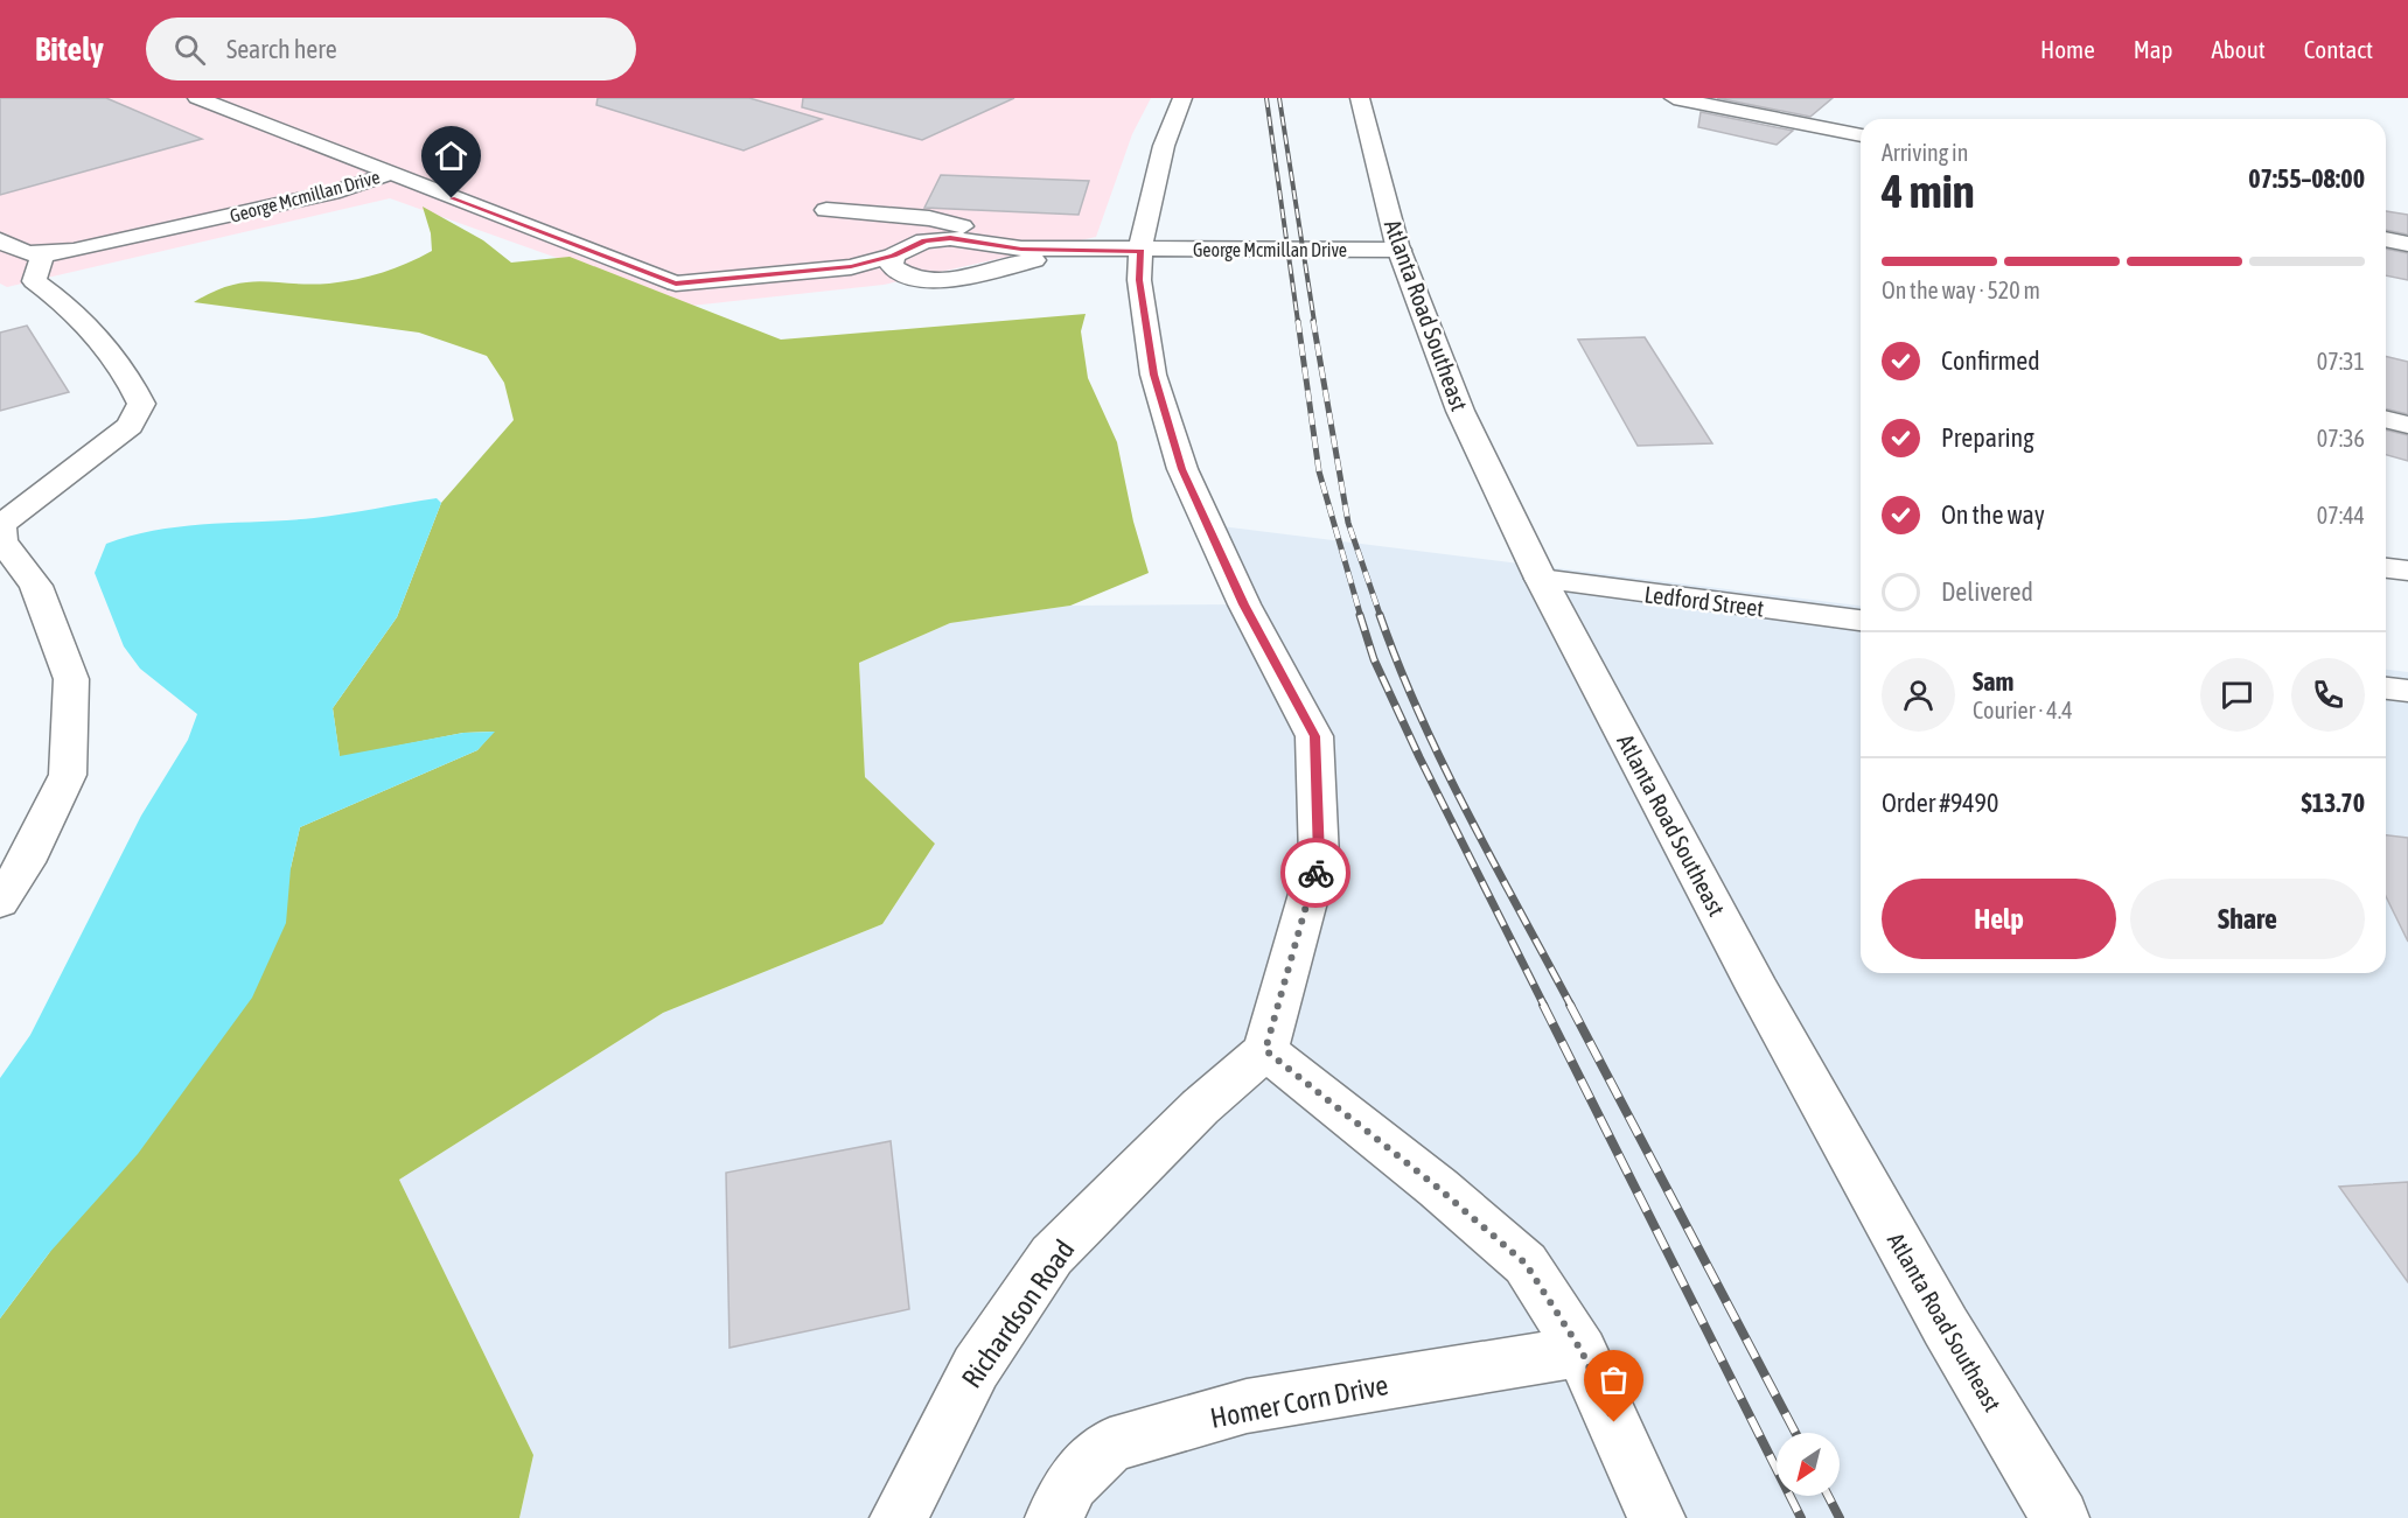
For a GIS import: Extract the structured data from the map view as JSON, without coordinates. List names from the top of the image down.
{
  "streets": {
    "street": [
      "George Mcmillan Drive",
      "Atlanta Road Southeast",
      "Ledford Street",
      "Richardson Road",
      "Homer Corn Drive"
    ]
  },
  "crossings": [
    ["George Mcmillan Drive", "Atlanta Road Southeast"],
    ["Atlanta Road Southeast", "Ledford Street"]
  ],
  "north": "bottom left",
  "page": {
    "header": "Bitely",
    "search": "Search here",
    "nav": [
      "Home",
      "Map",
      "About",
      "Contact"
    ],
    "heading": ["4 min", "Arriving in", "07:55–08:00"],
    "panel": [
      "Sam",
      "Courier · 4.4",
      "Order #9490",
      "$13.70"
    ],
    "bar": "On the way · 520 m",
    "list": [
      ["Confirmed", "07:31"],
      ["Preparing", "07:36"],
      ["On the way", "07:44"],
      "Delivered"
    ],
    "buttons": ["Help", "Share"]
  }
}
